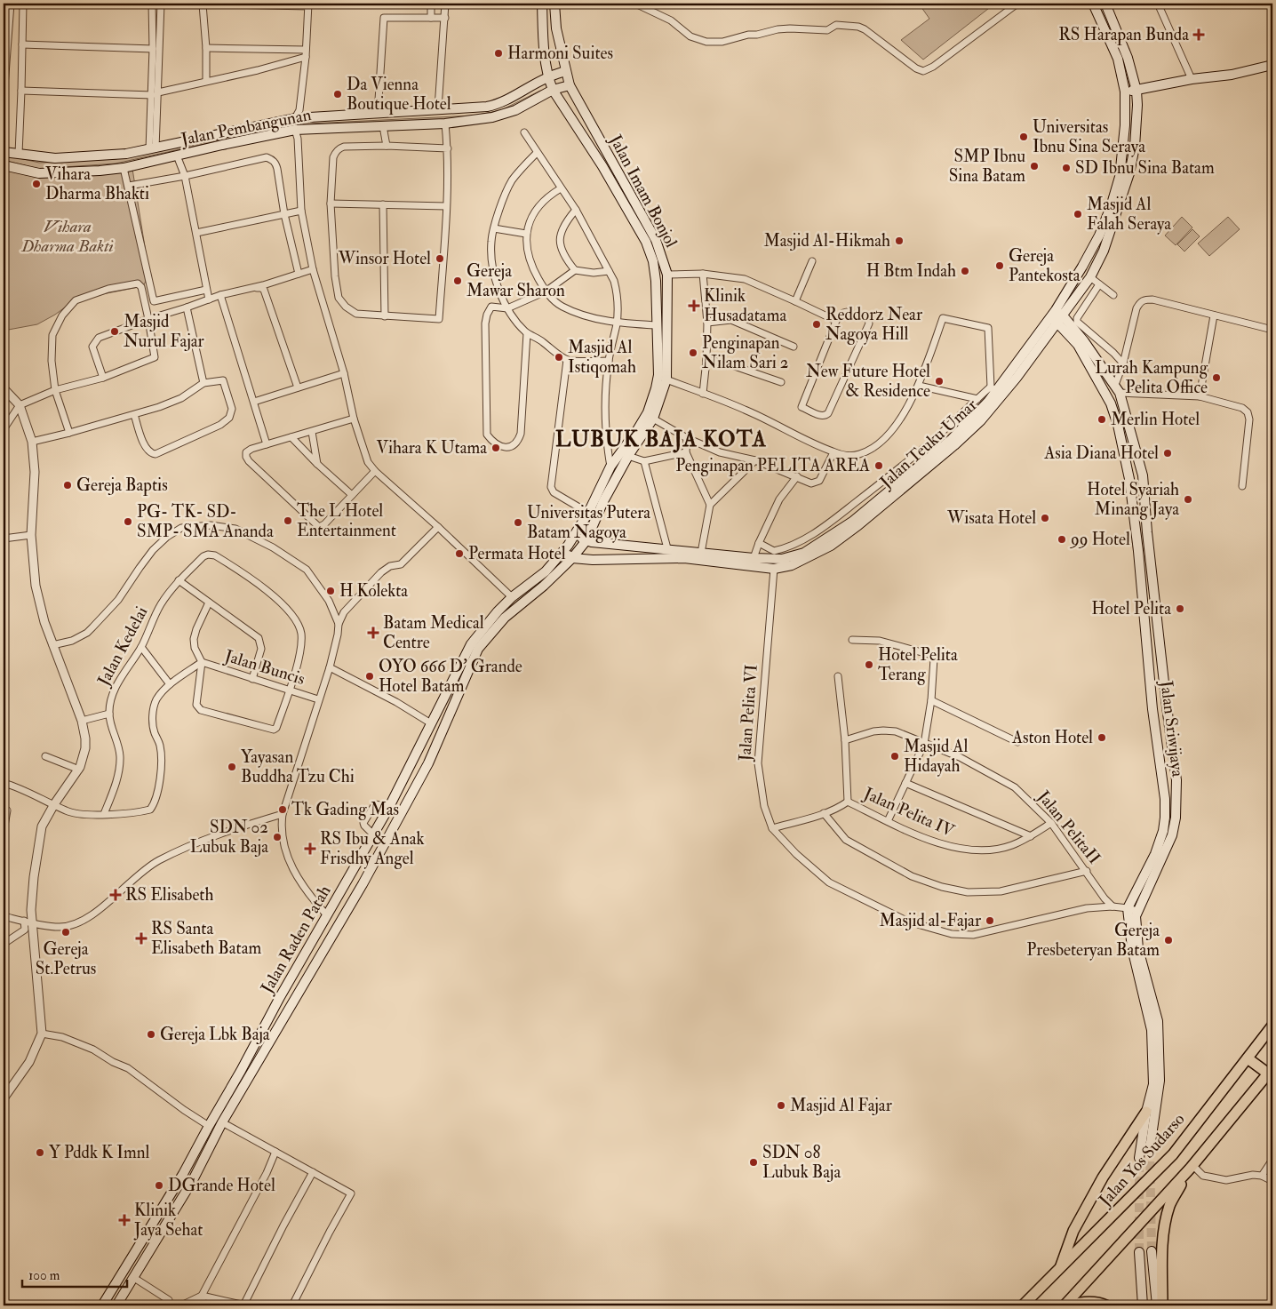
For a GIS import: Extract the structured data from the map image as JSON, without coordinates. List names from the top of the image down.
{
  "streets": {
    "main road": [
      "Jalan Pembangunan",
      "Jalan Imam Bonjol",
      "Jalan Teuku Umar",
      "Jalan Sriwijaya",
      "Jalan Raden Patah",
      "Jalan Yos Sudarso"
    ],
    "street": [
      "Jalan Kedelai",
      "Jalan Buncis",
      "Jalan Pelita VI",
      "Jalan Pelita IV",
      "Jalan PelitaII"
    ]
  },
  "crossings": [
    ["Jalan Pembangunan", "Jalan Imam Bonjol"],
    ["Jalan Imam Bonjol", "Jalan Teuku Umar"],
    ["Jalan Imam Bonjol", "Jalan Raden Patah"],
    ["Jalan Teuku Umar", "Jalan Pelita VI"],
    ["Jalan Teuku Umar", "Jalan Sriwijaya"],
    ["Jalan Teuku Umar", "Jalan Raden Patah"],
    ["Jalan Kedelai", "Jalan Buncis"],
    ["Jalan Pelita VI", "Jalan Sriwijaya"],
    ["Jalan Pelita VI", "Jalan PelitaII"],
    ["Jalan Pelita IV", "Jalan PelitaII"]
  ],
  "districts": ["LUBUK BAJA KOTA"],
  "parks": ["Vihara Dharma Bakti"],
  "places": {
    "health": [
      "RS Harapan Bunda",
      "Klinik Husadatama",
      "Batam Medical Centre",
      "RS Ibu & Anak Frisdhy Angel",
      "RS Elisabeth",
      "RS Santa Elisabeth Batam",
      "Klinik Jaya Sehat"
    ],
    "other": [
      "Harmoni Suites",
      "Da Vienna Boutique Hotel",
      "Universitas Ibnu Sina Seraya",
      "SMP Ibnu Sina Batam",
      "SD Ibnu Sina Batam",
      "Vihara Dharma Bhakti",
      "Masjid Al Falah Seraya",
      "Masjid Al-Hikmah",
      "Winsor Hotel",
      "Gereja Pantekosta",
      "H Btm Indah",
      "Gereja Mawar Sharon",
      "Reddorz Near Nagoya Hill",
      "Masjid Nurul Fajar",
      "Penginapan Nilam Sari 2",
      "Masjid Al Istiqomah",
      "Lurah Kampung Pelita Office",
      "New Future Hotel & Residence",
      "Merlin Hotel",
      "Vihara K Utama",
      "Asia Diana Hotel",
      "Penginapan PELITA AREA",
      "Gereja Baptis",
      "Hotel Syariah Minang Jaya",
      "Wisata Hotel",
      "The L Hotel Entertainment",
      "PG- TK- SD- SMP- SMA Ananda",
      "Universitas Putera Batam Nagoya",
      "99 Hotel",
      "Permata Hotel",
      "H Kolekta",
      "Hotel Pelita",
      "Hotel Pelita Terang",
      "OYO 666 D' Grande Hotel Batam",
      "Aston Hotel",
      "Masjid Al Hidayah",
      "Yayasan Buddha Tzu Chi",
      "Tk Gading Mas",
      "SDN 02 Lubuk Baja",
      "Masjid al-Fajar",
      "Gereja St.Petrus",
      "Gereja Presbeteryan Batam",
      "Gereja Lbk Baja",
      "Masjid Al Fajar",
      "Y Pddk K Imnl",
      "SDN 08 Lubuk Baja",
      "DGrande Hotel"
    ]
  },
  "scale_bar": "100 m"
}
